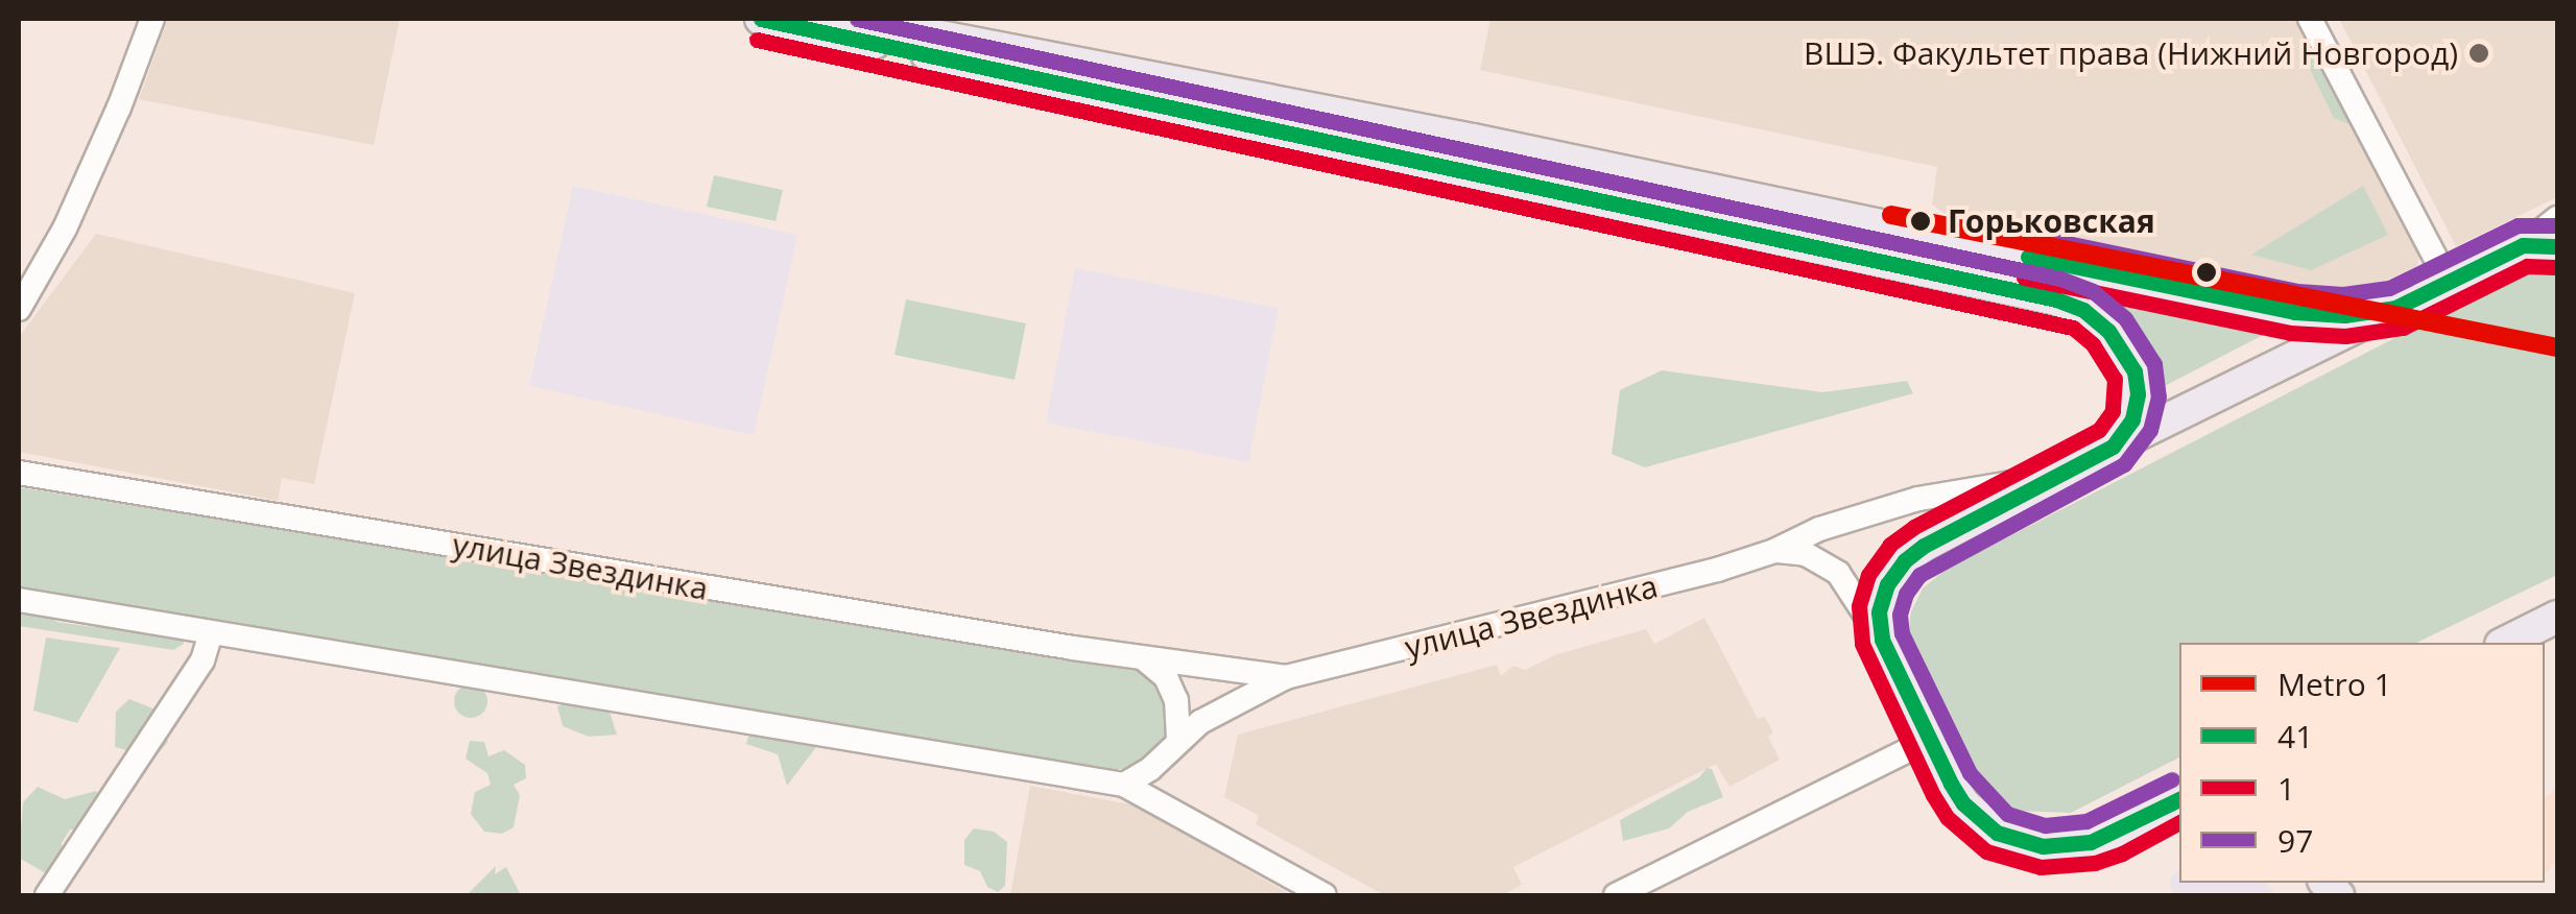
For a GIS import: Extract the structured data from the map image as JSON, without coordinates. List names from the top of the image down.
{
  "streets": {
    "street": ["улица Звездинка"]
  },
  "places": ["ВШЭ. Факультет права (Нижний Новгород)", "Горьковская"],
  "lines": [
    "transit line 41",
    "transit line 97",
    "transit line 1",
    "metro line 1"
  ],
  "legend": [
    "Metro 1",
    "41",
    "1",
    "97"
  ]
}
